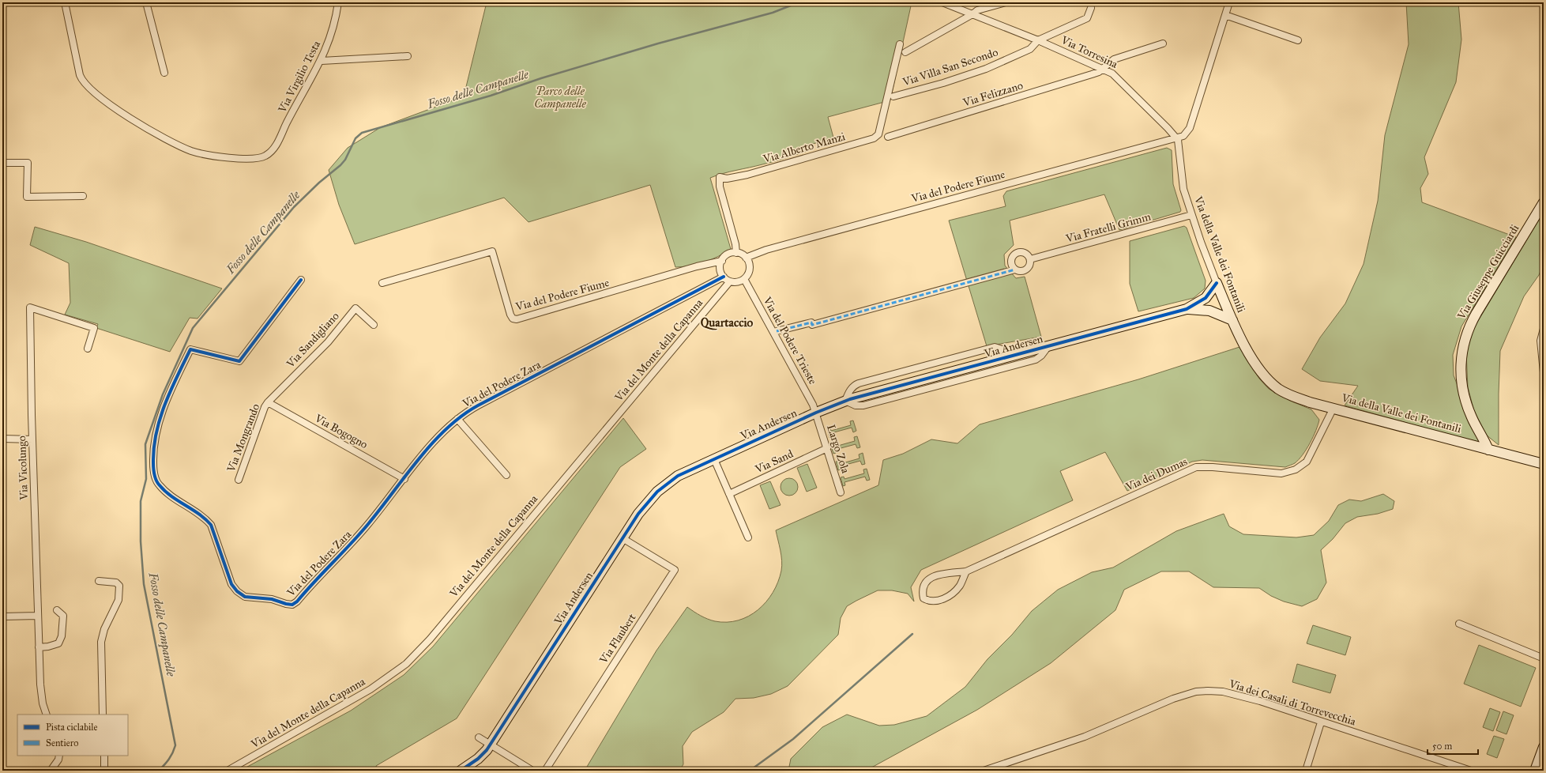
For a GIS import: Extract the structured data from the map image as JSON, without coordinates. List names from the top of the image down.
{
  "streets": {
    "street": [
      "Via Torresina",
      "Via Villa San Secondo",
      "Via Virgilio Testa",
      "Via Felizzano",
      "Via Alberto Manzi",
      "Via del Podere Fiume",
      "Via Fratelli Grimm",
      "Via della Valle dei Fontanili",
      "Via Giuseppe Guicciardi",
      "Via Sandigliano",
      "Via del Podere Trieste",
      "Via Andersen",
      "Via del Monte della Capanna",
      "Via del Podere Zara",
      "Via Bogogno",
      "Via Mongrando",
      "Largo Zola",
      "Via Sand",
      "Via Vicolungo",
      "Via dei Dumas",
      "Via Flaubert",
      "Via dei Casali di Torrevecchia"
    ]
  },
  "crossings": [
    ["Via Torresina", "Via Villa San Secondo"],
    ["Via Torresina", "Via Felizzano"],
    ["Via Torresina", "Via del Podere Fiume"],
    ["Via Torresina", "Via della Valle dei Fontanili"],
    ["Via Alberto Manzi", "Via del Podere Fiume"],
    ["Via Alberto Manzi", "Via del Podere Trieste"],
    ["Via Alberto Manzi", "Via del Monte della Capanna"],
    ["Via Alberto Manzi", "Via del Podere Zara"],
    ["Via del Podere Fiume", "Via della Valle dei Fontanili"],
    ["Via del Podere Fiume", "Via del Podere Trieste"],
    ["Via del Podere Fiume", "Via del Monte della Capanna"],
    ["Via del Podere Fiume", "Via del Podere Zara"],
    ["Via Fratelli Grimm", "Via della Valle dei Fontanili"],
    ["Via della Valle dei Fontanili", "Via Giuseppe Guicciardi"],
    ["Via della Valle dei Fontanili", "Via Andersen"],
    ["Via della Valle dei Fontanili", "Via dei Dumas"],
    ["Via Sandigliano", "Via Bogogno"],
    ["Via Sandigliano", "Via Mongrando"],
    ["Via del Podere Trieste", "Via Andersen"],
    ["Via del Podere Trieste", "Via del Monte della Capanna"],
    ["Via del Podere Trieste", "Via del Podere Zara"],
    ["Via del Podere Trieste", "Largo Zola"],
    ["Via Andersen", "Largo Zola"],
    ["Via Andersen", "Via Flaubert"],
    ["Via del Monte della Capanna", "Via del Podere Zara"],
    ["Via del Podere Zara", "Via Bogogno"],
    ["Via Bogogno", "Via Mongrando"],
    ["Largo Zola", "Via Sand"]
  ],
  "districts": ["Quartaccio"],
  "water": ["Fosso delle Campanelle"],
  "parks": ["Parco delle Campanelle"],
  "legend": ["Pista ciclabile", "Sentiero"],
  "scale_bar": "50 m"
}
